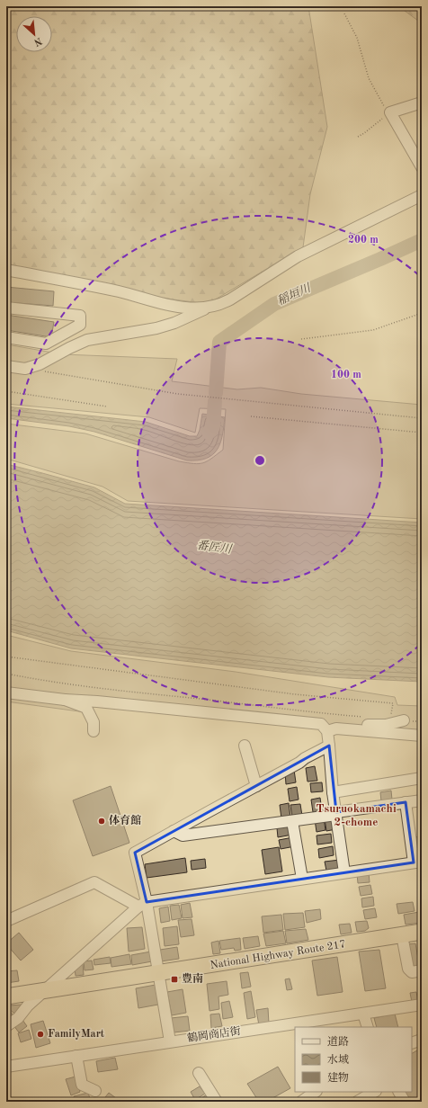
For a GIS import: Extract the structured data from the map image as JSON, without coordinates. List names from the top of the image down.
{
  "streets": {
    "highway": ["National Highway Route 217"],
    "street": ["鶴岡商店街"]
  },
  "districts": ["Tsuruokamachi 2-chome"],
  "water": ["稲垣川", "番匠川"],
  "places": {
    "other": ["体育館", "FamilyMart"],
    "transit": ["豊南"]
  },
  "legend": ["道路", "水域", "建物"],
  "north": "bottom right",
  "rings": ["200 m", "100 m"]
}
